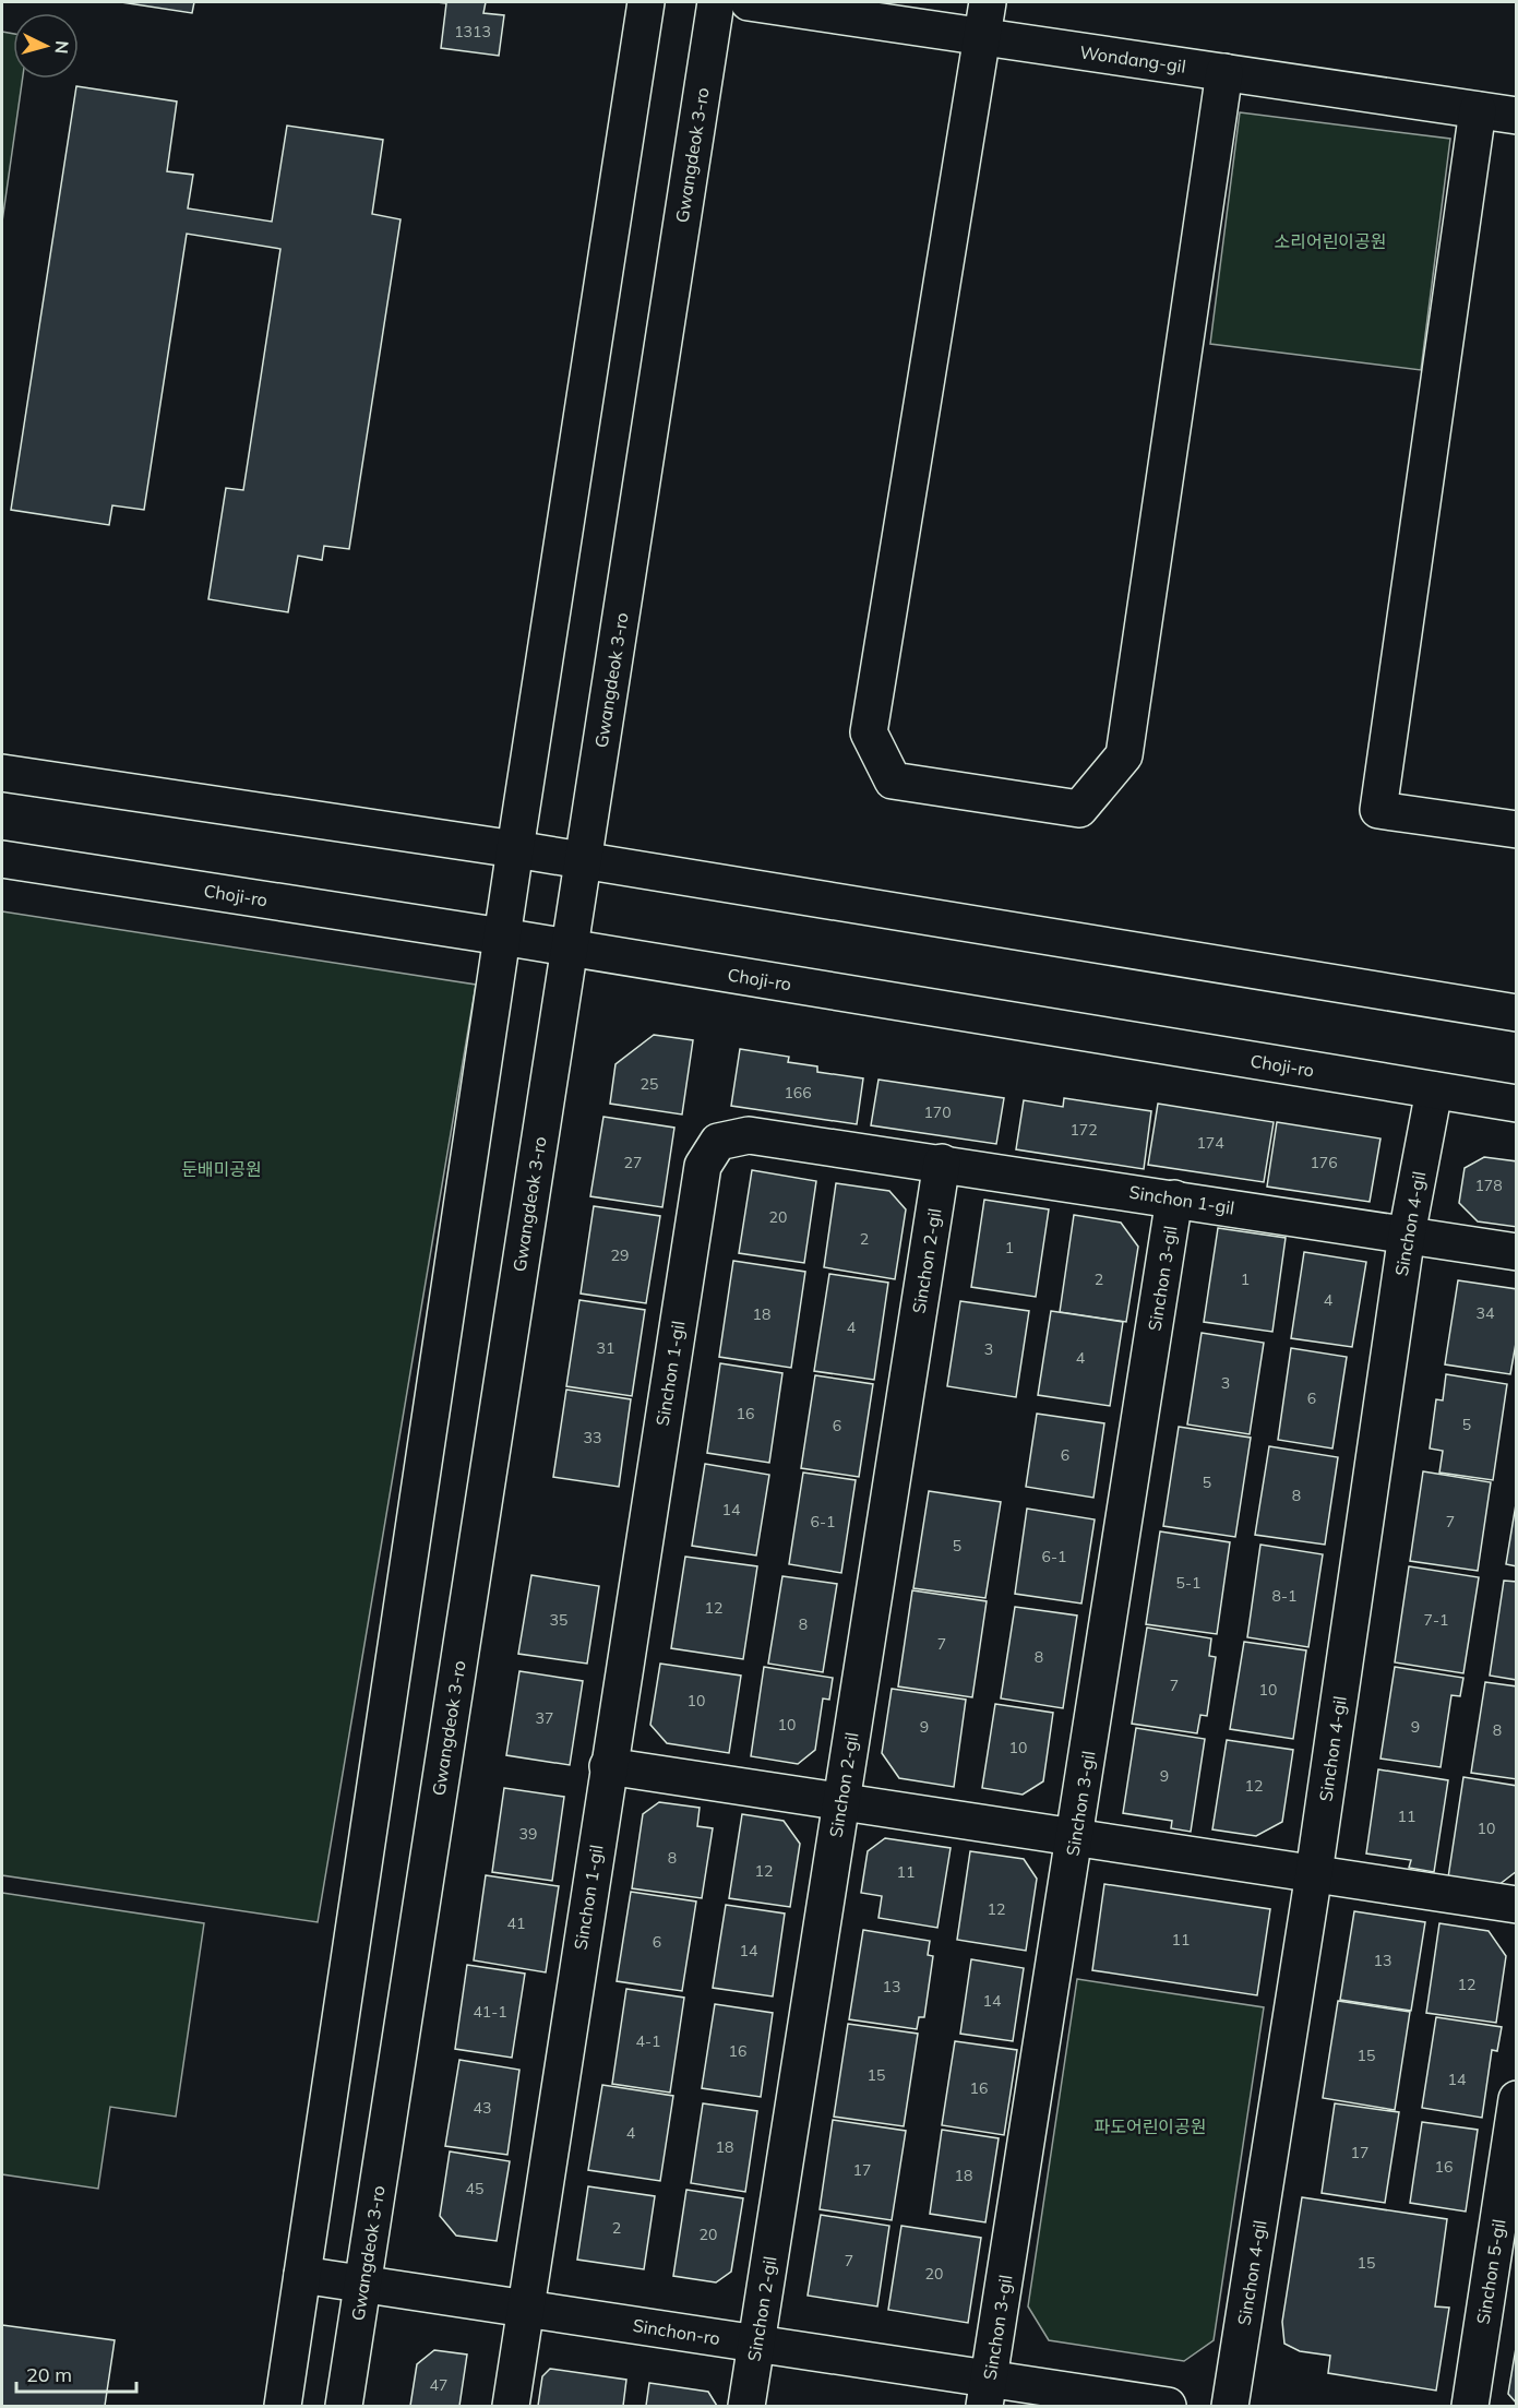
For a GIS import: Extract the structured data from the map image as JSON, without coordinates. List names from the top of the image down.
{
  "streets": {
    "street": [
      "Wondang-gil",
      "Gwangdeok 3-ro",
      "Choji-ro",
      "Sinchon 1-gil",
      "Sinchon 4-gil",
      "Sinchon 2-gil",
      "Sinchon 3-gil",
      "Sinchon 5-gil",
      "Sinchon-ro"
    ]
  },
  "crossings": [
    ["Gwangdeok 3-ro", "Choji-ro"],
    ["Gwangdeok 3-ro", "Sinchon-ro"],
    ["Choji-ro", "Sinchon 4-gil"],
    ["Sinchon 1-gil", "Sinchon 4-gil"],
    ["Sinchon 1-gil", "Sinchon 2-gil"],
    ["Sinchon 1-gil", "Sinchon 3-gil"],
    ["Sinchon 1-gil", "Sinchon-ro"],
    ["Sinchon 2-gil", "Sinchon-ro"],
    ["Sinchon 3-gil", "Sinchon-ro"]
  ],
  "parks": ["소리어린이공원", "둔배미공원", "파도어린이공원"],
  "house_numbers": [
    "1313",
    "25",
    "166",
    "170",
    "172",
    "174",
    "27",
    "176",
    "178",
    "20",
    "2",
    "1",
    "29",
    "2",
    "1",
    "4",
    "34",
    "18",
    "4",
    "31",
    "3",
    "4",
    "3",
    "6",
    "16",
    "5",
    "6",
    "33",
    "6",
    "5",
    "8",
    "14",
    "6-1",
    "7",
    "5",
    "6-1",
    "5-1",
    "8-1",
    "12",
    "35",
    "7-1",
    "8",
    "7",
    "8",
    "7",
    "10",
    "10",
    "37",
    "10",
    "9",
    "9",
    "8",
    "10",
    "9",
    "12",
    "11",
    "10",
    "39",
    "8",
    "12",
    "11",
    "12",
    "41",
    "11",
    "6",
    "14",
    "13",
    "12",
    "13",
    "14",
    "41-1",
    "4-1",
    "16",
    "15",
    "15",
    "14",
    "16",
    "43",
    "4",
    "18",
    "17",
    "16",
    "17",
    "18",
    "45",
    "2",
    "20",
    "7",
    "15",
    "20",
    "47"
  ],
  "scale_bar": "20 m",
  "north": "right"
}
